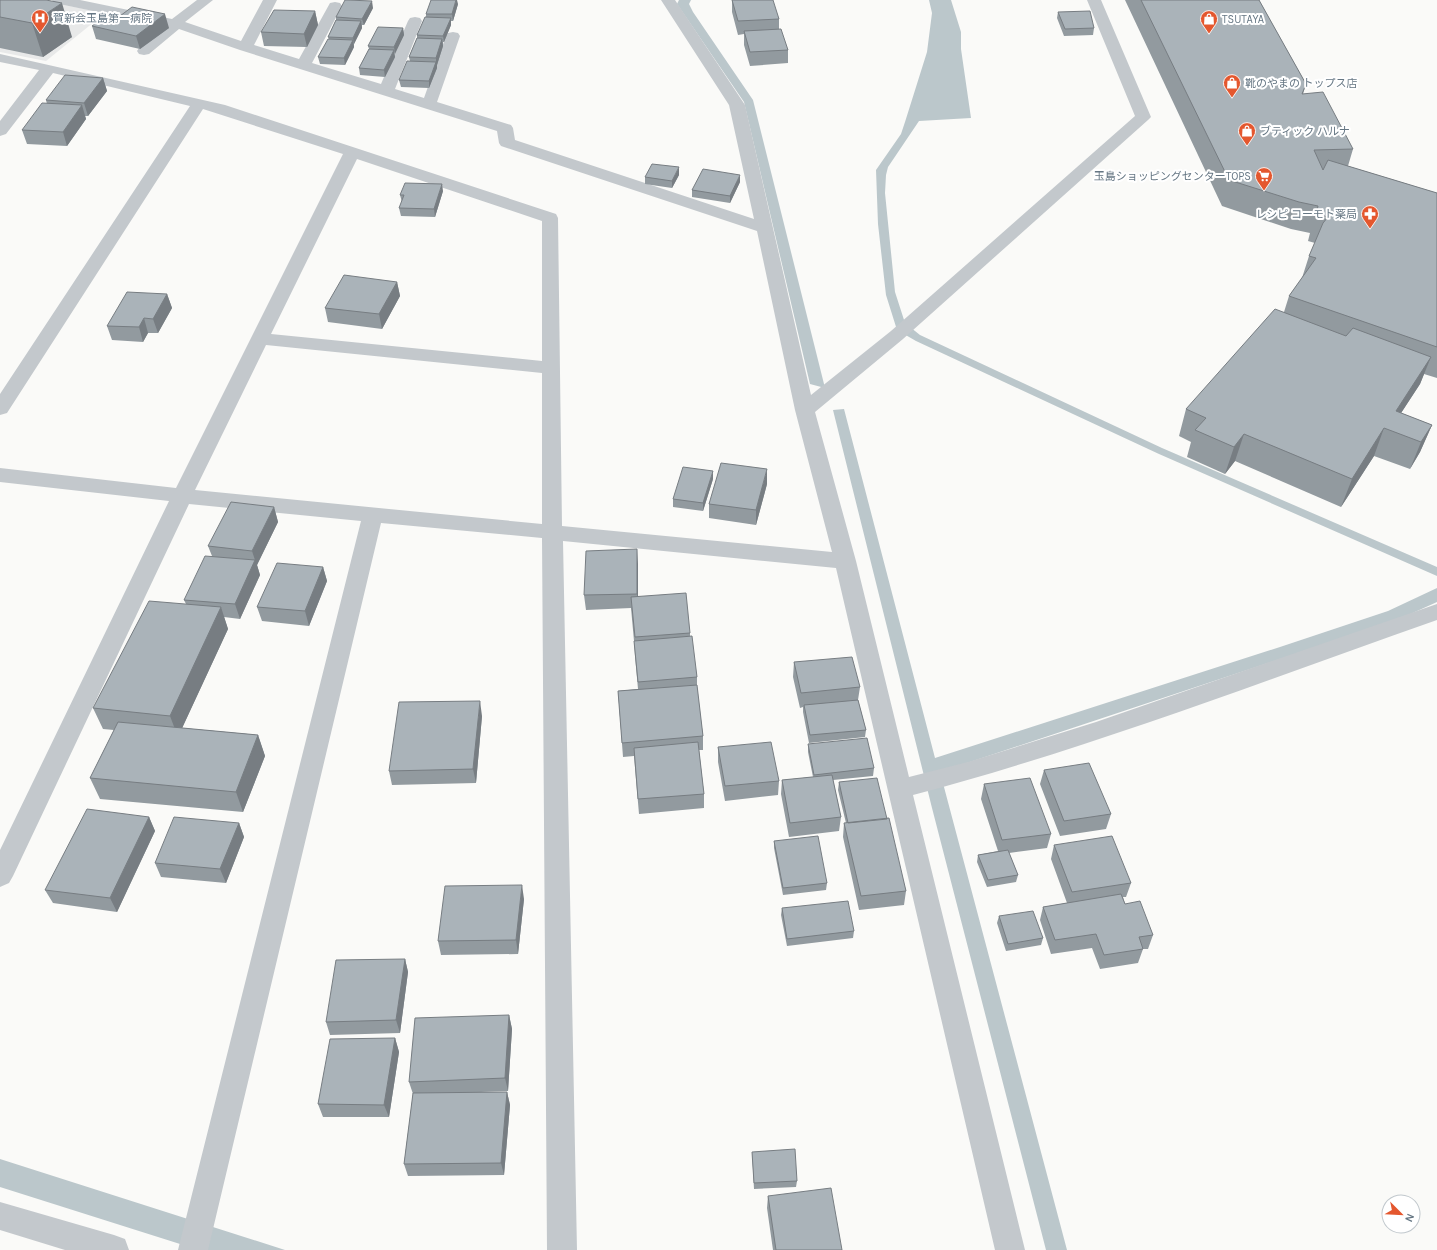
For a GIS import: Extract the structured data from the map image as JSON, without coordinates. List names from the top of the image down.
{
  "places": {
    "hospital": ["賀新会玉島第一病院"],
    "shop": ["TSUTAYA", "靴のやまの トップス店", "ブティック ハルナ"],
    "supermarket": ["玉島ショッピングセンターTOPS"],
    "pharmacy": ["レシピ コーモト薬局"]
  },
  "north": "bottom right"
}
